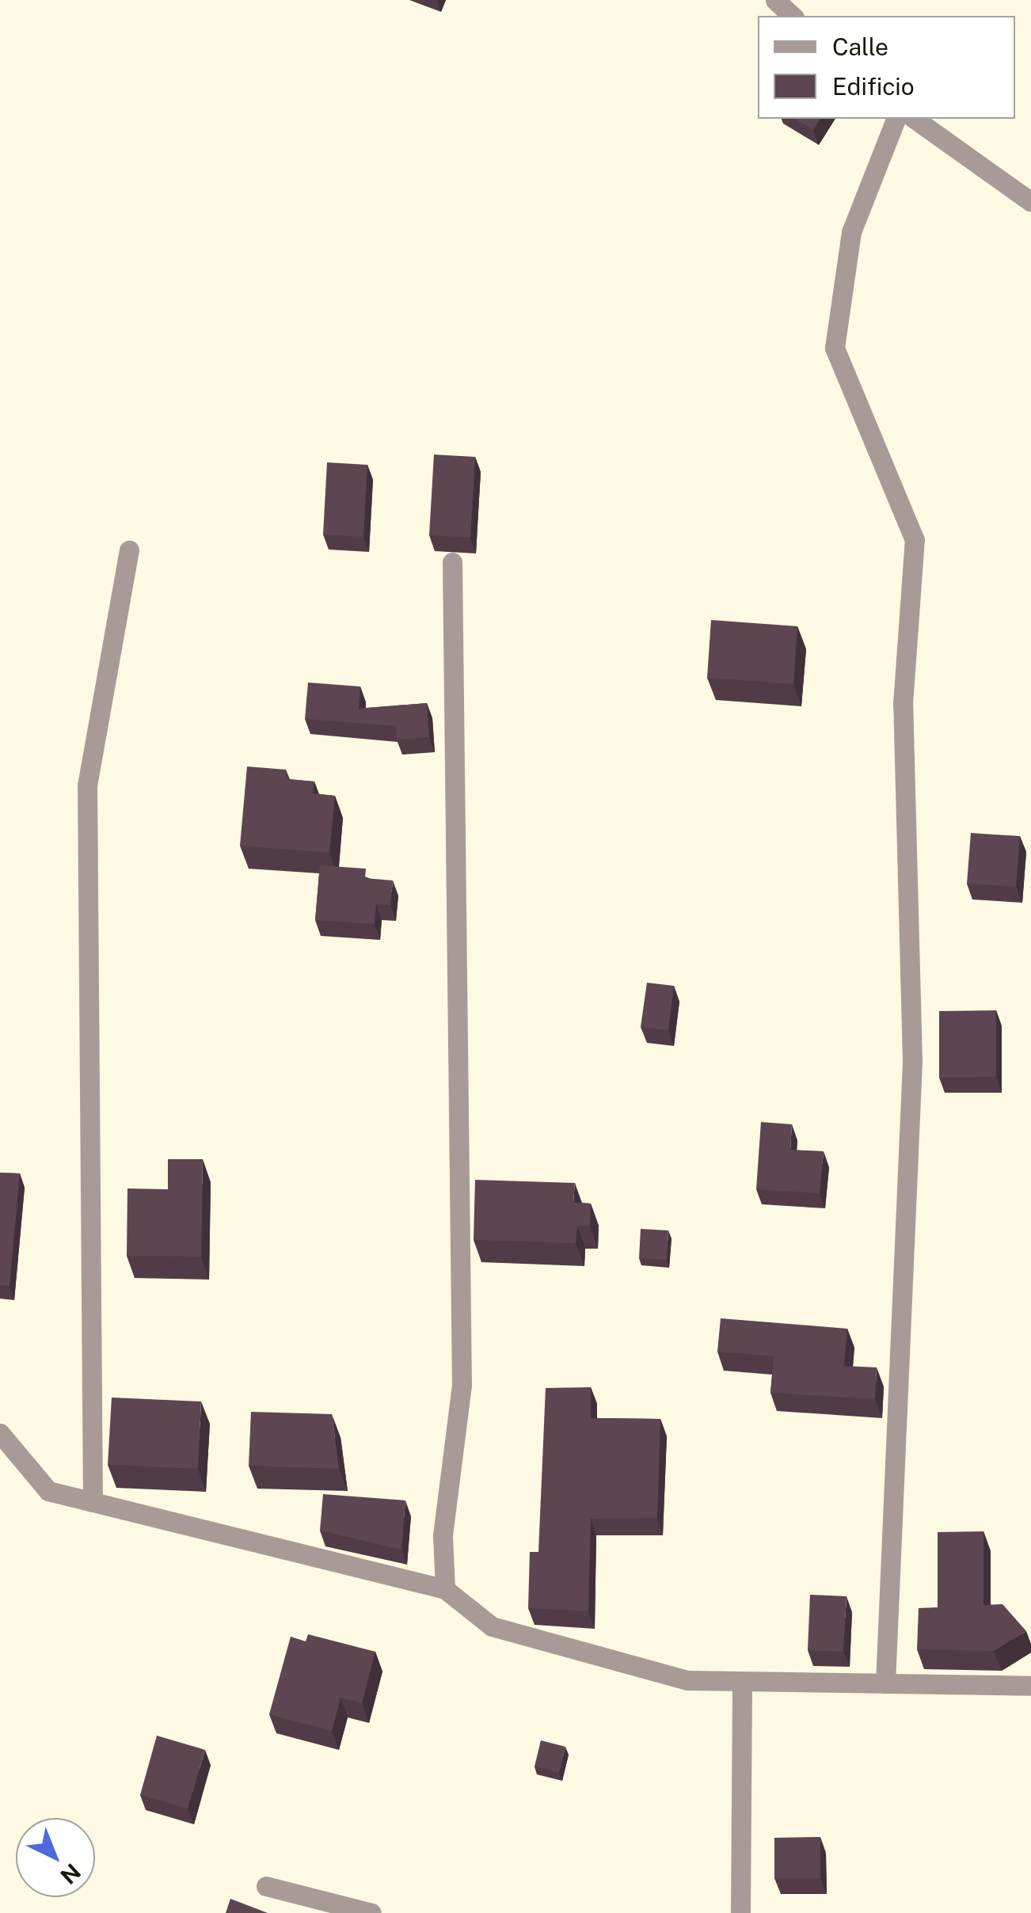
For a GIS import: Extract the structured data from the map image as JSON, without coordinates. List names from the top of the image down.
{
  "legend": ["Calle", "Edificio"],
  "north": "bottom right"
}
